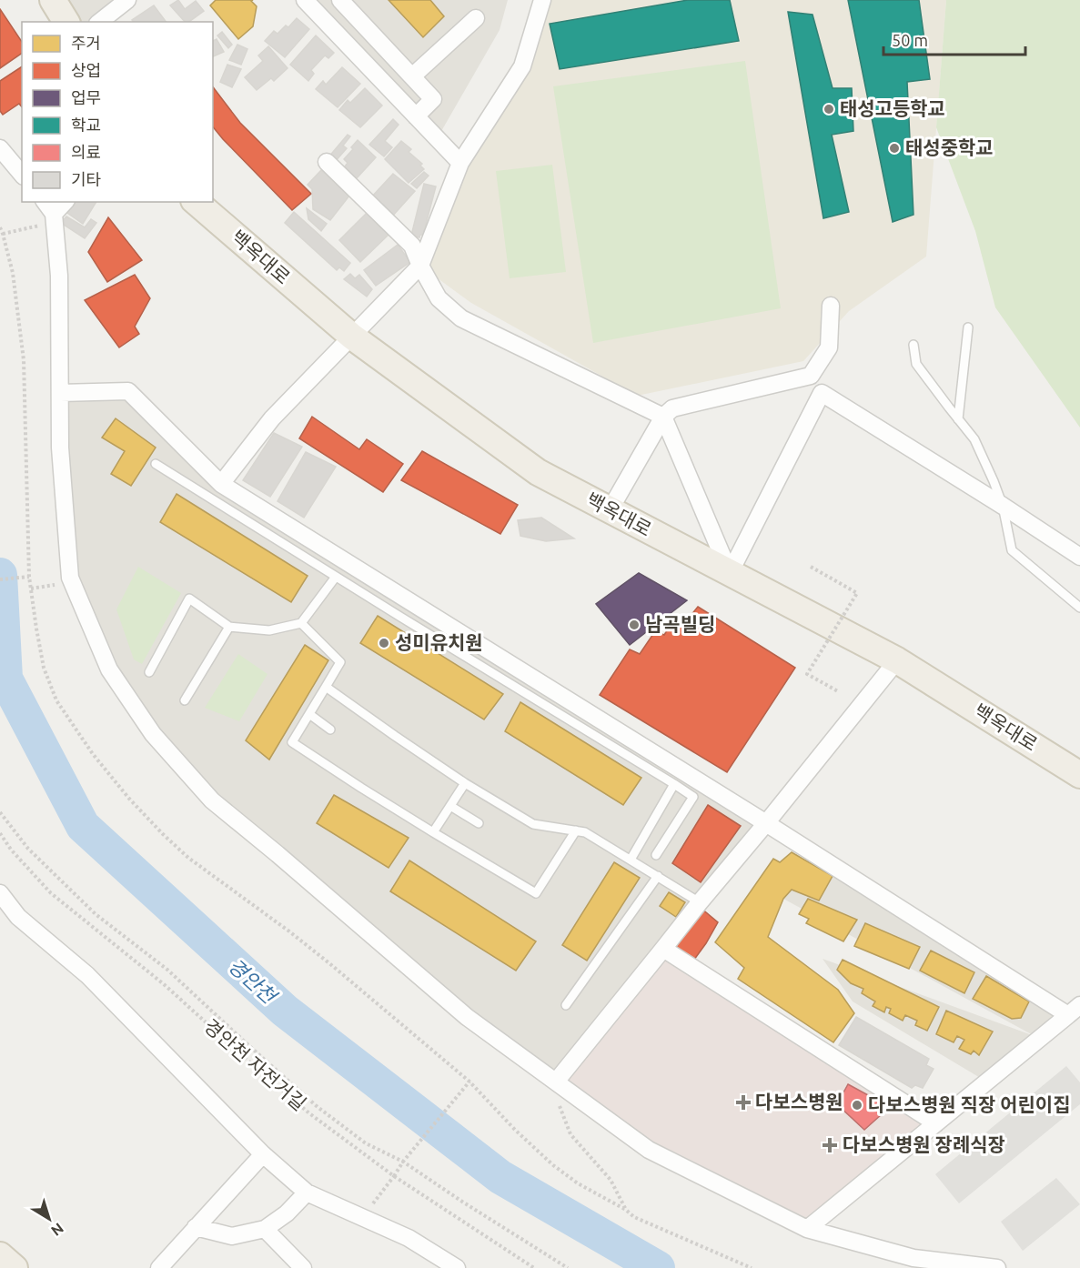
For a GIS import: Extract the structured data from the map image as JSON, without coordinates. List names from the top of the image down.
{
  "streets": {
    "main road": ["백옥대로"],
    "path": ["경안천 자전거길"]
  },
  "water": ["경안천"],
  "places": {
    "other": [
      "태성고등학교",
      "태성중학교",
      "남곡빌딩",
      "성미유치원",
      "다보스병원 직장 어린이집"
    ],
    "health": ["다보스병원", "다보스병원 장례식장"]
  },
  "legend": [
    "주거",
    "상업",
    "업무",
    "학교",
    "의료",
    "기타"
  ],
  "scale_bar": "50 m",
  "north": "bottom right"
}
